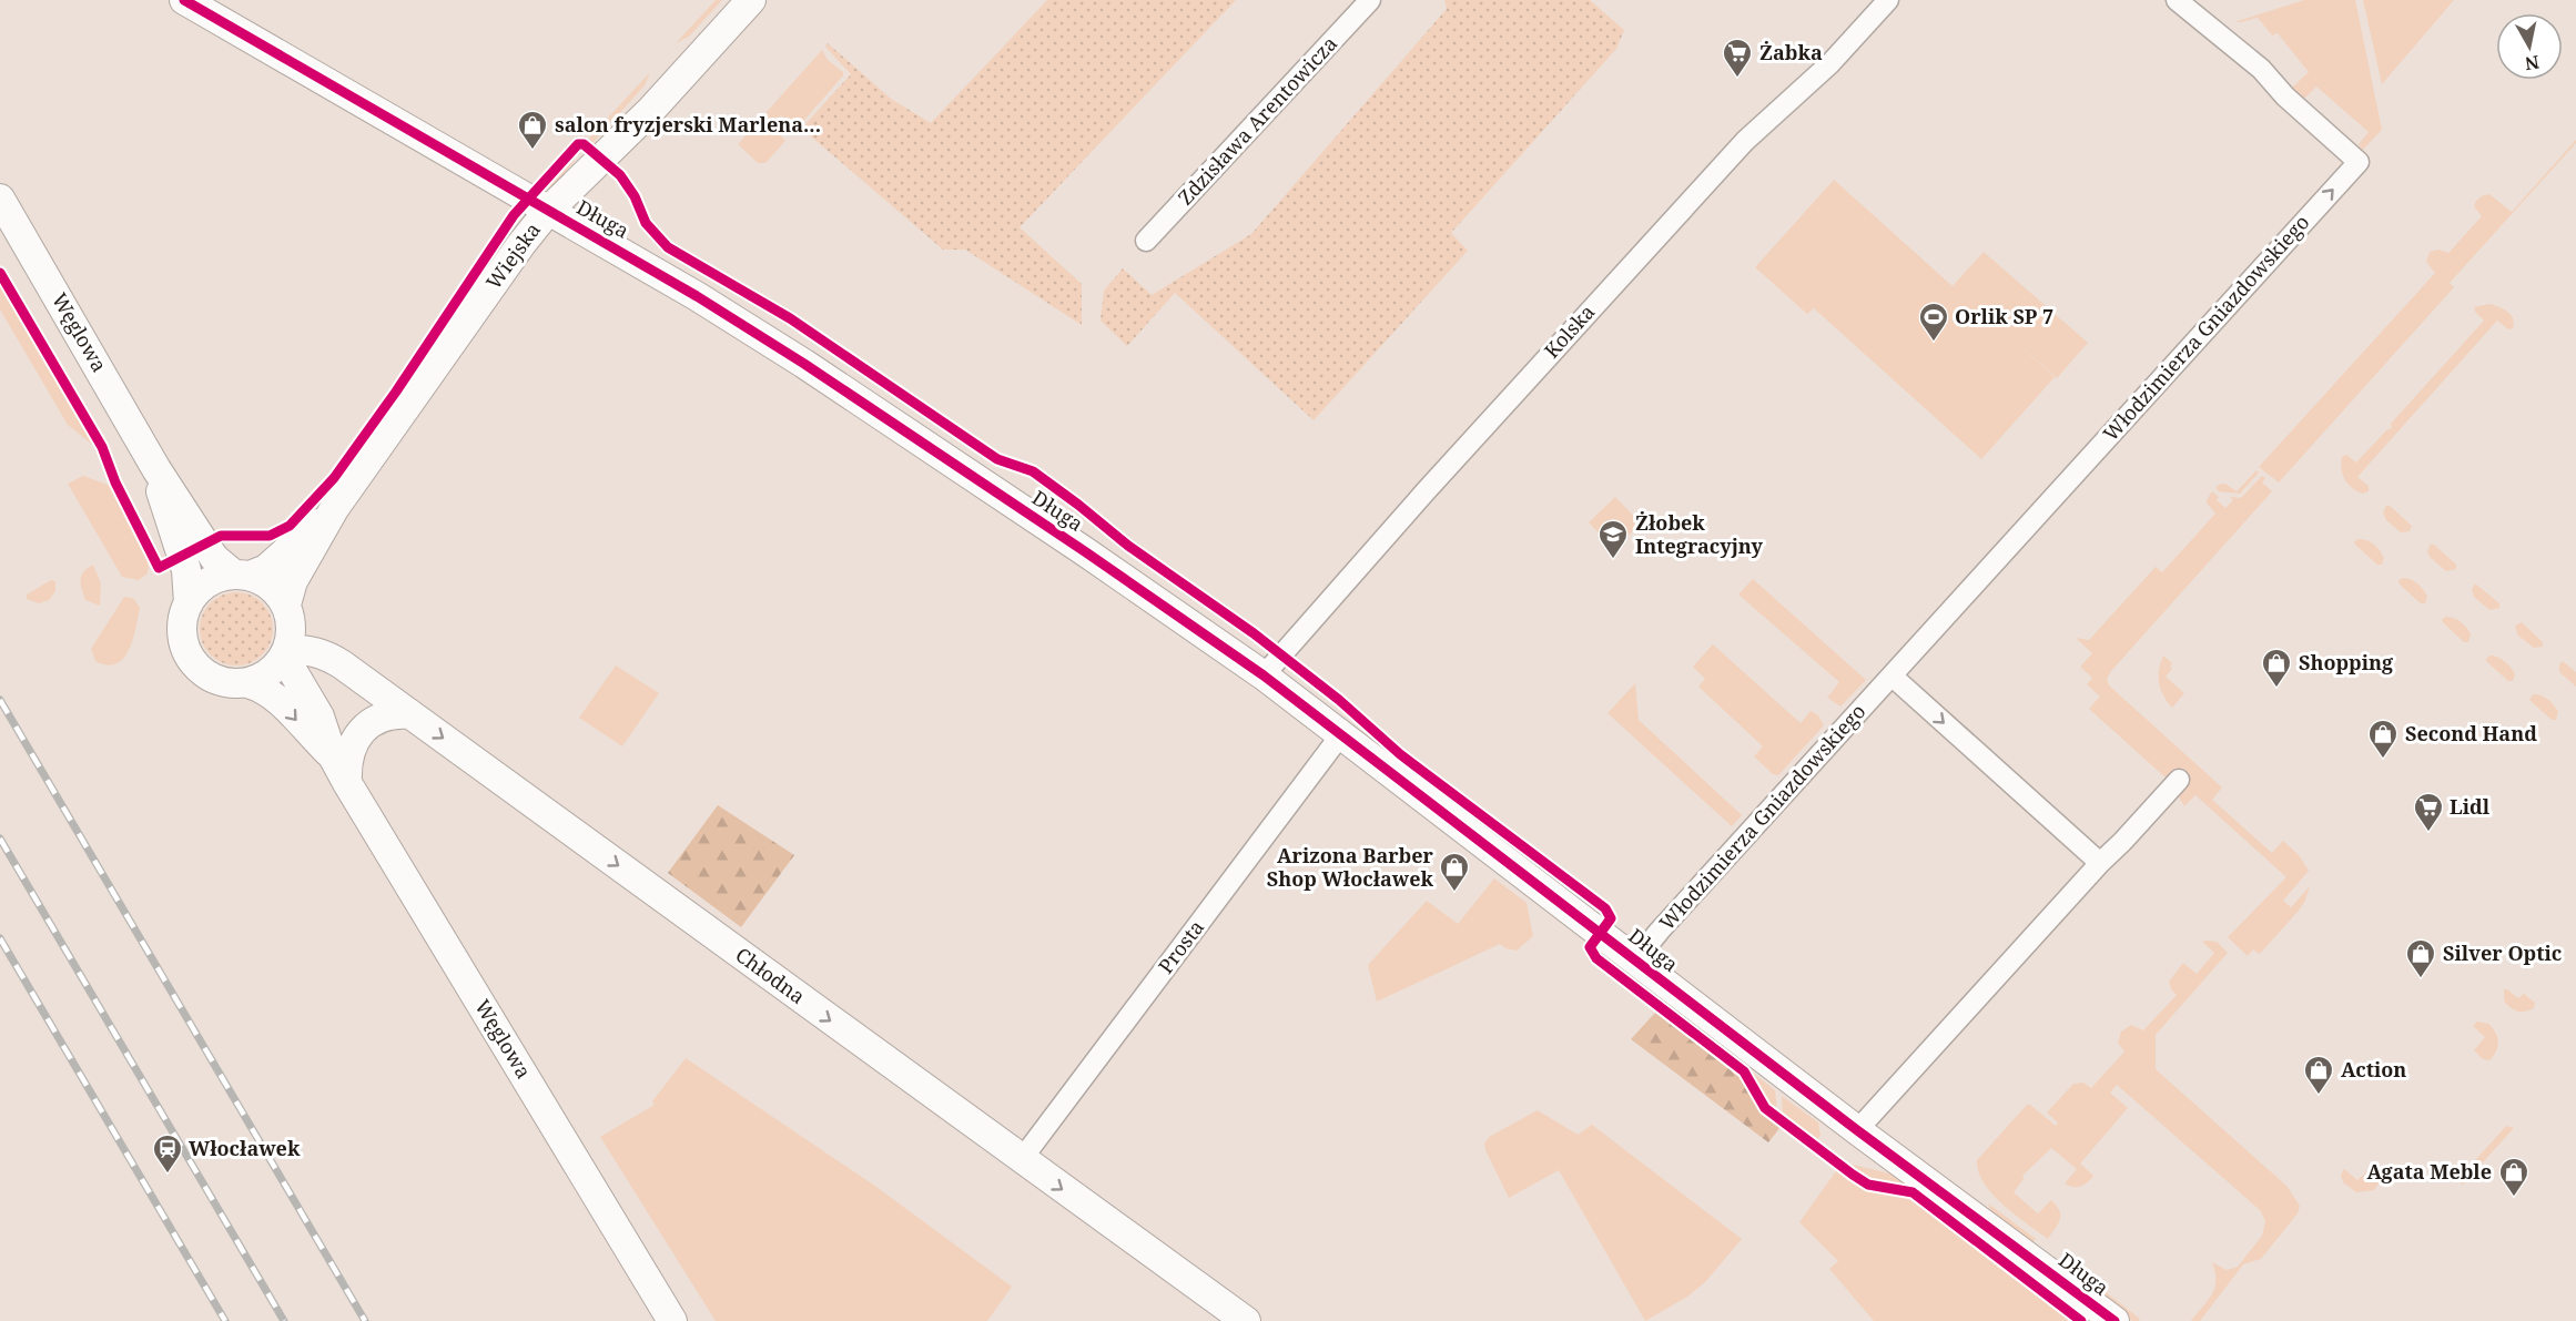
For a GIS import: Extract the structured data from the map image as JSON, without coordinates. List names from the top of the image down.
{
  "streets": {
    "street": [
      "Zdzisława Arentowicza",
      "Długa",
      "Wiejska",
      "Włodzimierza Gniazdowskiego",
      "Kolska",
      "Węglowa",
      "Prosta",
      "Chłodna"
    ]
  },
  "crossings": [
    ["Długa", "Wiejska"],
    ["Długa", "Włodzimierza Gniazdowskiego"],
    ["Długa", "Kolska"],
    ["Długa", "Prosta"],
    ["Wiejska", "Węglowa"],
    ["Wiejska", "Chłodna"],
    ["Węglowa", "Chłodna"],
    ["Prosta", "Chłodna"]
  ],
  "one_way": ["Chłodna"],
  "places": {
    "supermarket": ["Żabka", "Lidl"],
    "shop": [
      "salon fryzjerski Marlena...",
      "Shopping",
      "Second Hand",
      "Arizona Barber Shop Włocławek",
      "Silver Optic",
      "Action",
      "Agata Meble"
    ],
    "sports": ["Orlik SP 7"],
    "school or university": ["Żłobek Integracyjny"],
    "station": ["Włocławek"]
  },
  "north": "bottom"
}
